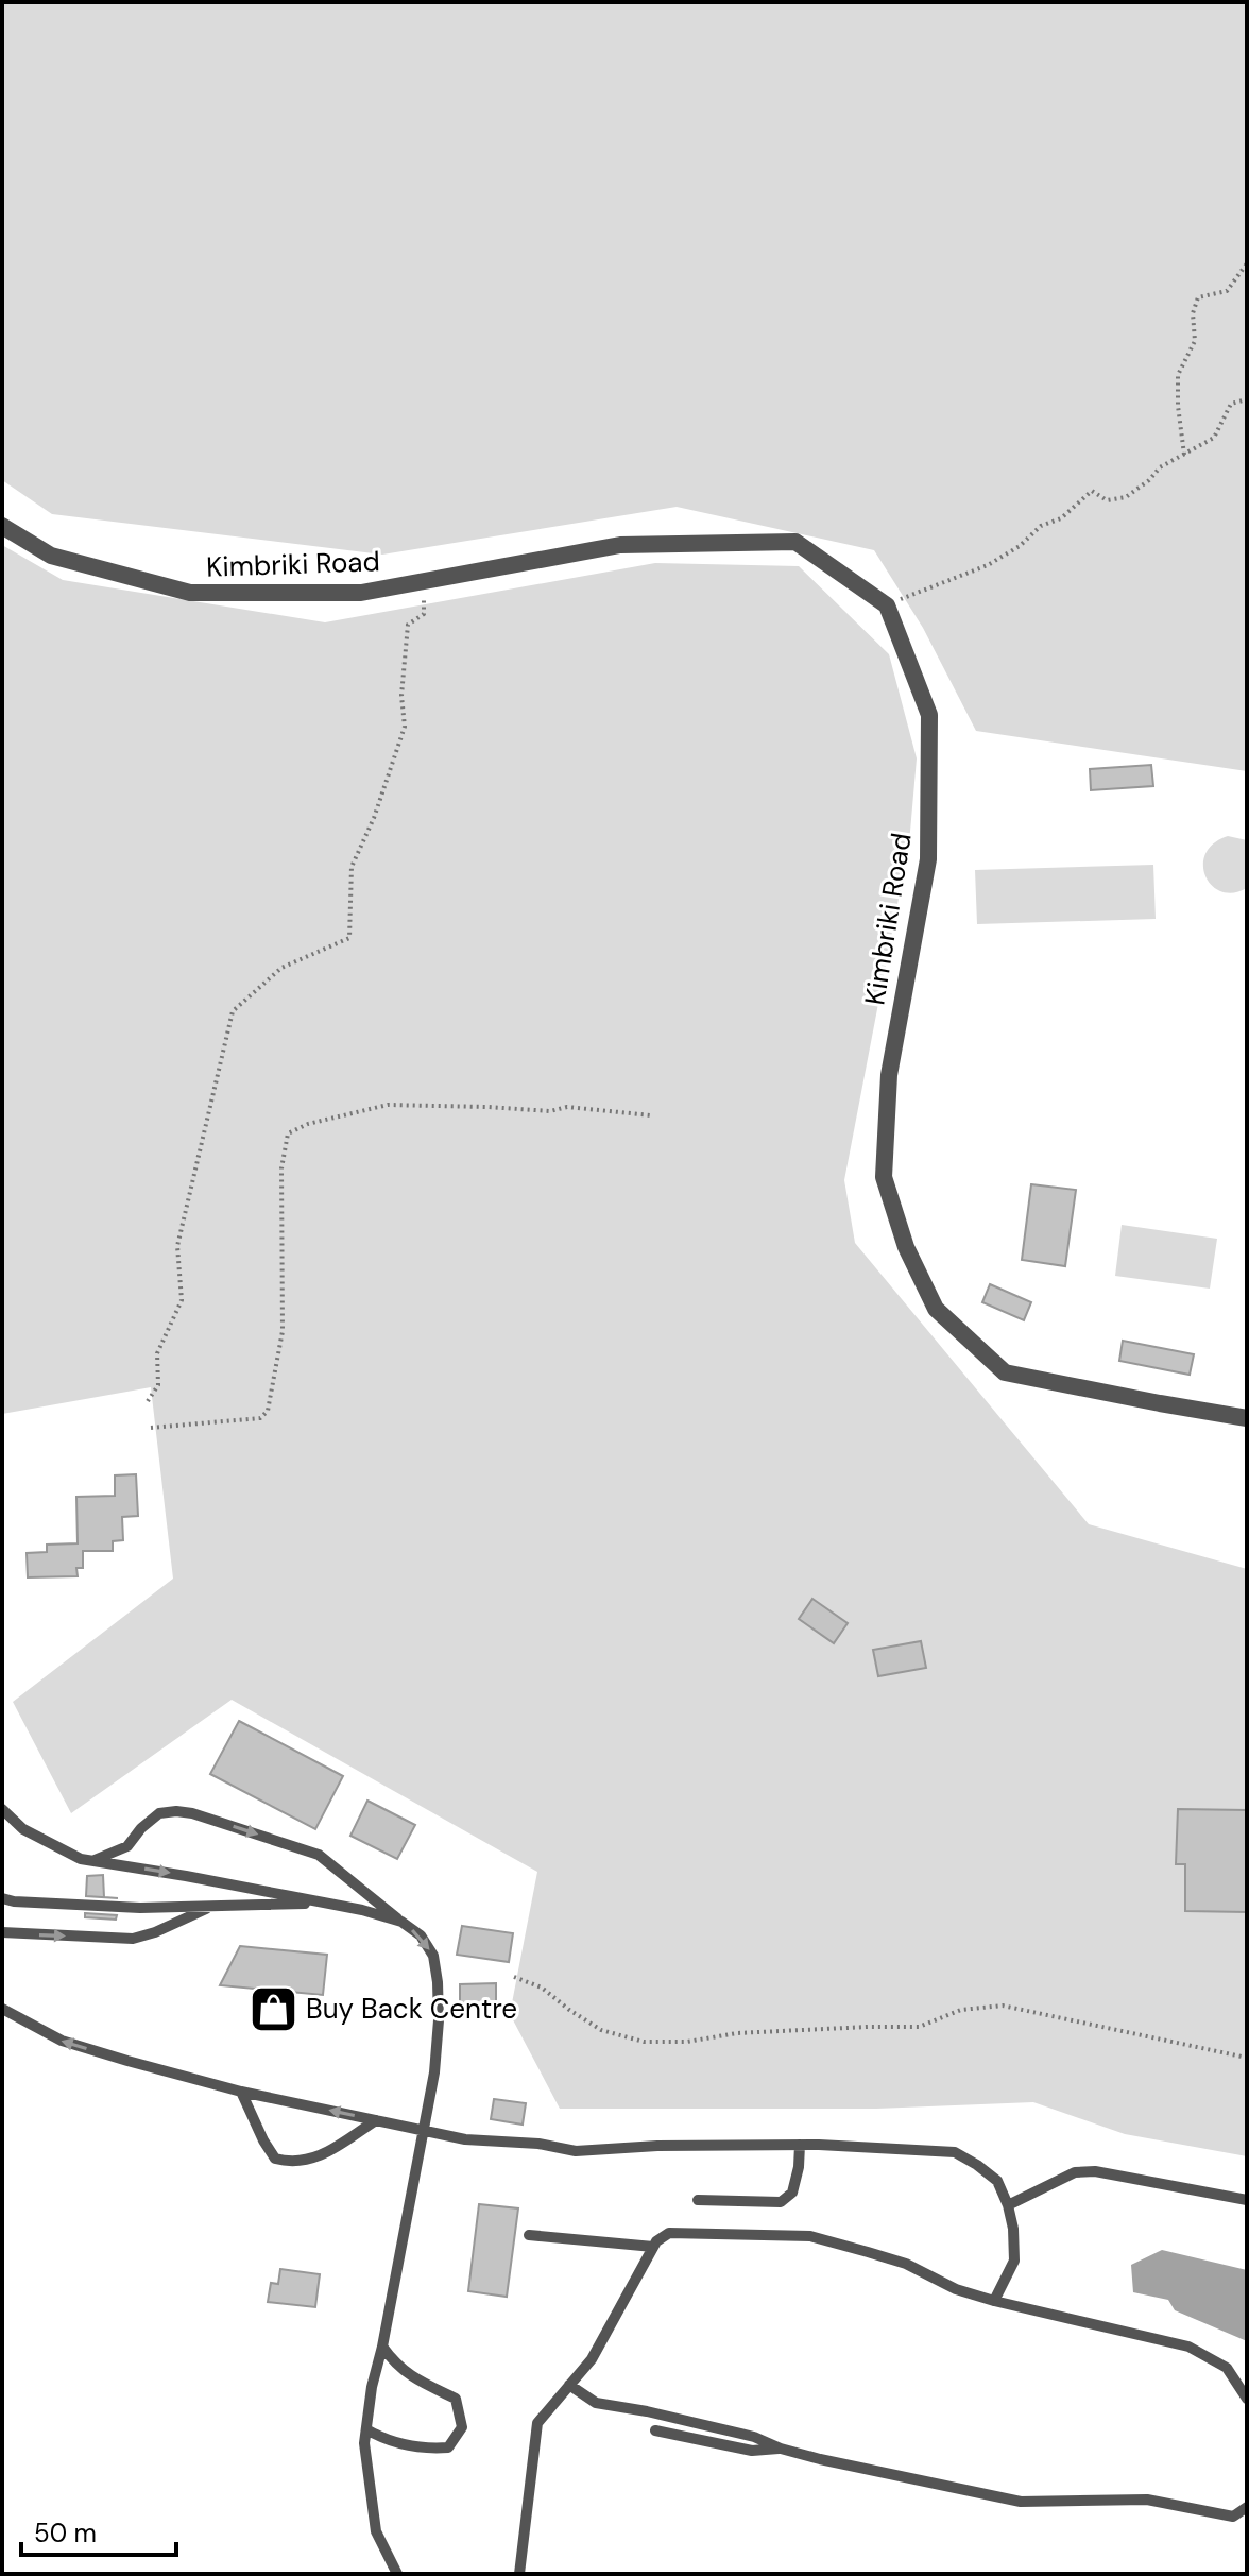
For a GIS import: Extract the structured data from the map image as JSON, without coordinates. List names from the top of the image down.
{
  "streets": {
    "street": ["Kimbriki Road"]
  },
  "places": {
    "shop": ["Buy Back Centre"]
  },
  "scale_bar": "50 m"
}
